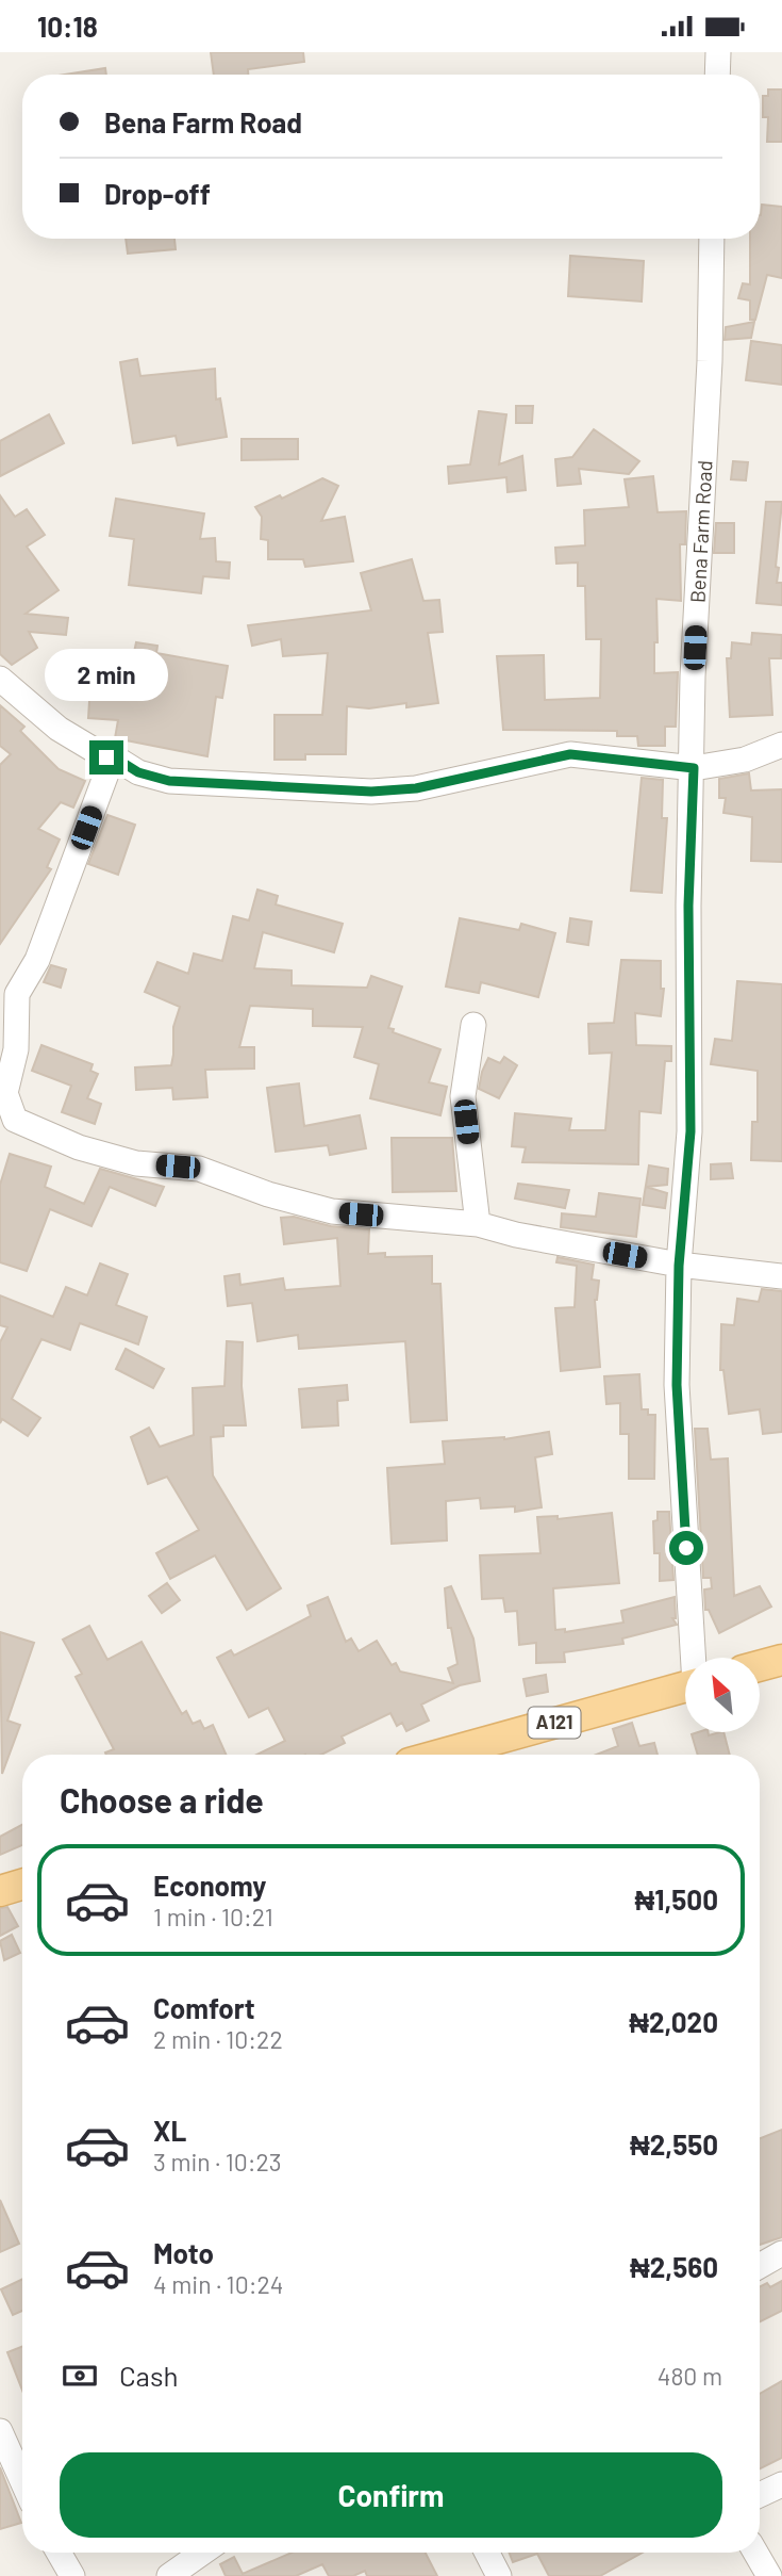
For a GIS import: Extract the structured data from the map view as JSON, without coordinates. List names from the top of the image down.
{
  "streets": {
    "main road": ["A121"],
    "street": ["Bena Farm Road"]
  },
  "north": "top left",
  "page": {
    "status": "10:18",
    "banner": ["Bena Farm Road", "Drop-off"],
    "bubble": "2 min",
    "heading": "Choose a ride",
    "list": [
      {
        "name": "Economy",
        "note": "1 min · 10:21",
        "value": "₦1,500"
      },
      {
        "name": "Comfort",
        "note": "2 min · 10:22",
        "value": "₦2,020"
      },
      {
        "name": "XL",
        "note": "3 min · 10:23",
        "value": "₦2,550"
      },
      {
        "name": "Moto",
        "note": "4 min · 10:24",
        "value": "₦2,560"
      }
    ],
    "pay": ["Cash", "480 m"],
    "buttons": "Confirm"
  }
}
